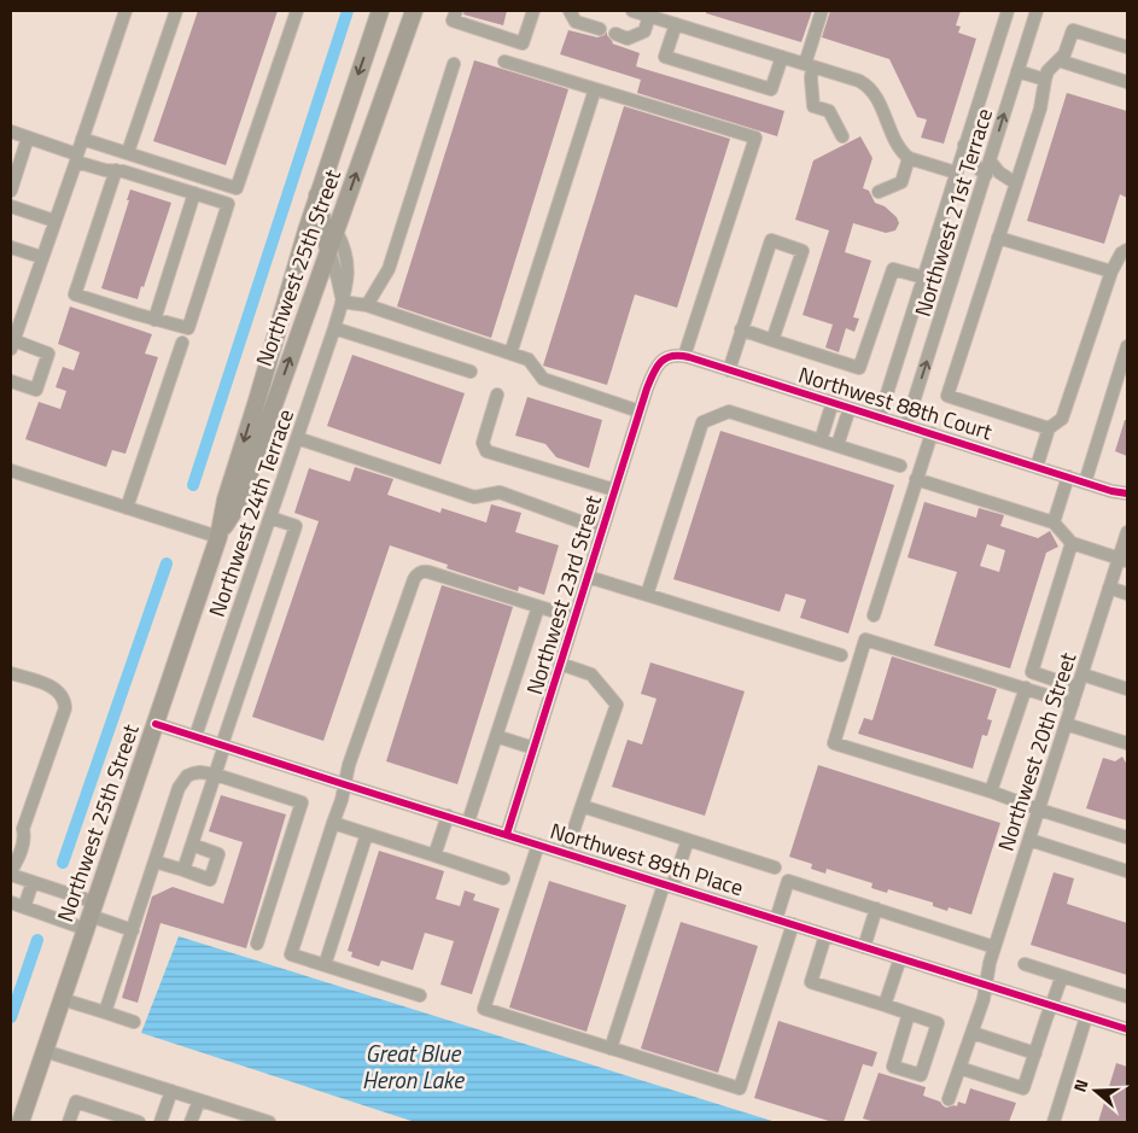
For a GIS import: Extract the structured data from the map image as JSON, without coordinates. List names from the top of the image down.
{
  "streets": {
    "main road": ["Northwest 25th Street"],
    "street": [
      "Northwest 21st Terrace",
      "Northwest 88th Court",
      "Northwest 24th Terrace",
      "Northwest 23rd Street",
      "Northwest 20th Street",
      "Northwest 89th Place"
    ]
  },
  "crossings": [
    ["Northwest 21st Terrace", "Northwest 88th Court"],
    ["Northwest 25th Street", "Northwest 24th Terrace"],
    ["Northwest 25th Street", "Northwest 89th Place"],
    ["Northwest 88th Court", "Northwest 23rd Street"],
    ["Northwest 24th Terrace", "Northwest 89th Place"],
    ["Northwest 23rd Street", "Northwest 89th Place"],
    ["Northwest 20th Street", "Northwest 89th Place"]
  ],
  "water": ["Great Blue Heron Lake"],
  "north": "left"
}
